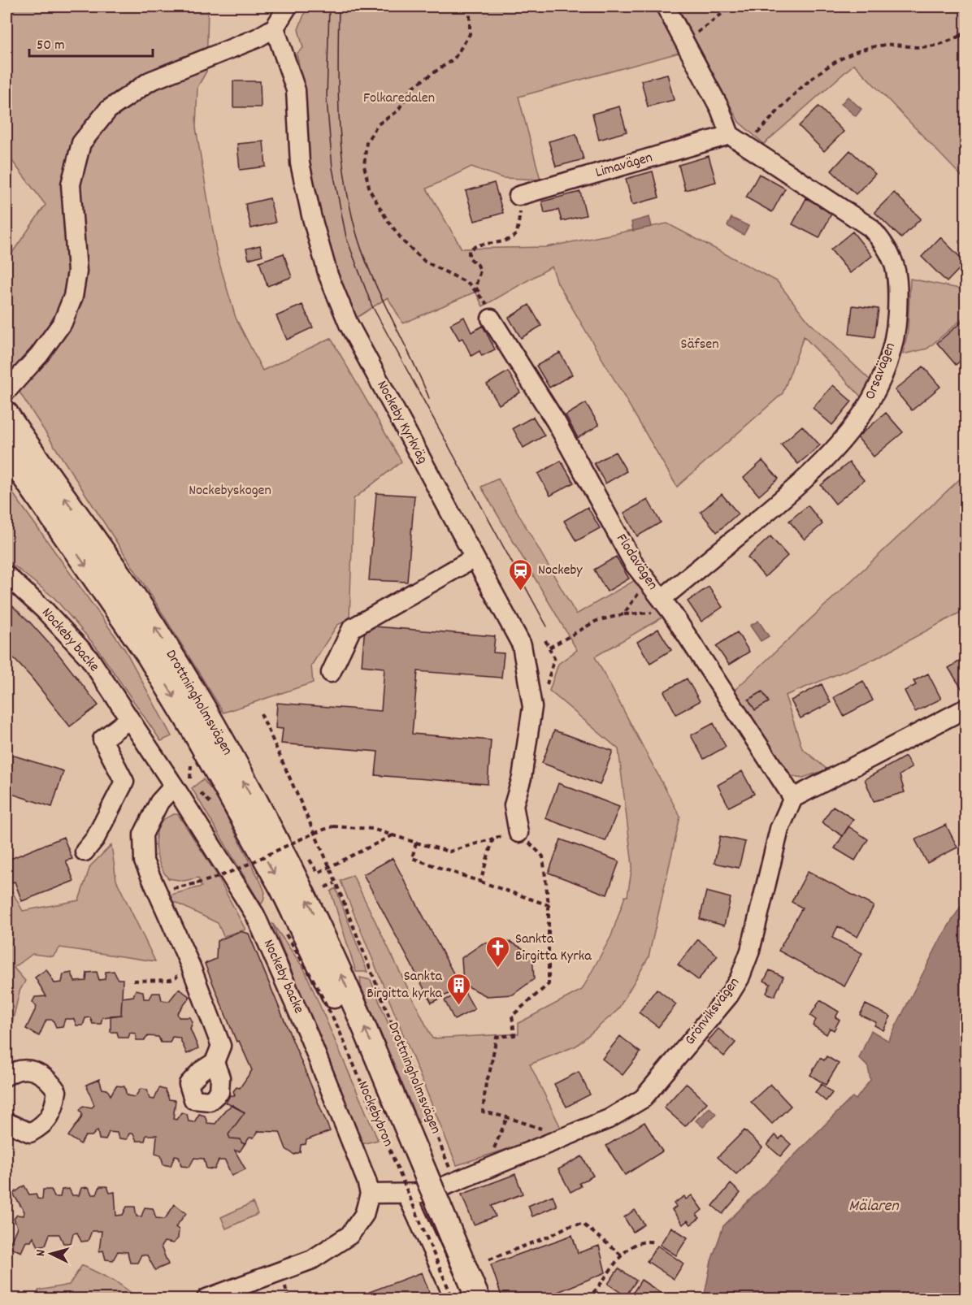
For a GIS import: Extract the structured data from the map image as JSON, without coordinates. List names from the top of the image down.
{
  "streets": {
    "main road": ["Drottningholmsvägen", "Nockebybron"],
    "street": [
      "Limavägen",
      "Orsavägen",
      "Nockeby Kyrkväg",
      "Flodavägen",
      "Nockeby backe",
      "Grönviksvägen"
    ]
  },
  "crossings": [
    ["Limavägen", "Orsavägen"],
    ["Orsavägen", "Flodavägen"],
    ["Flodavägen", "Grönviksvägen"],
    ["Nockeby backe", "Grönviksvägen"],
    ["Drottningholmsvägen", "Grönviksvägen"],
    ["Drottningholmsvägen", "Nockebybron"]
  ],
  "water": ["Mälaren"],
  "parks": ["Folkaredalen", "Säfsen", "Nockebyskogen"],
  "places": {
    "station": ["Nockeby"],
    "church": ["Sankta Birgitta Kyrka"],
    "building": ["Sankta Birgitta kyrka"]
  },
  "scale_bar": "50 m",
  "north": "left"
}
